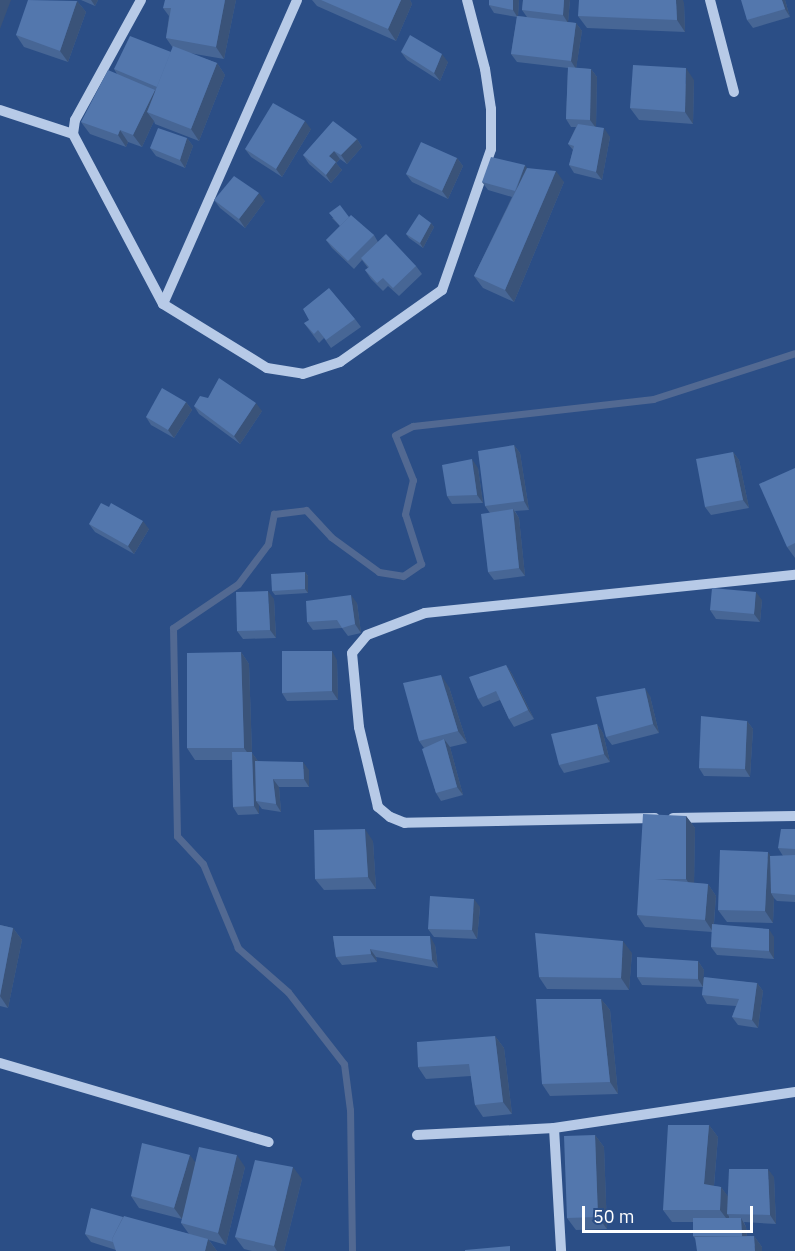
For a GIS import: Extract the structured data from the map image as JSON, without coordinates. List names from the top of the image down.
{
  "scale_bar": "50 m"
}
